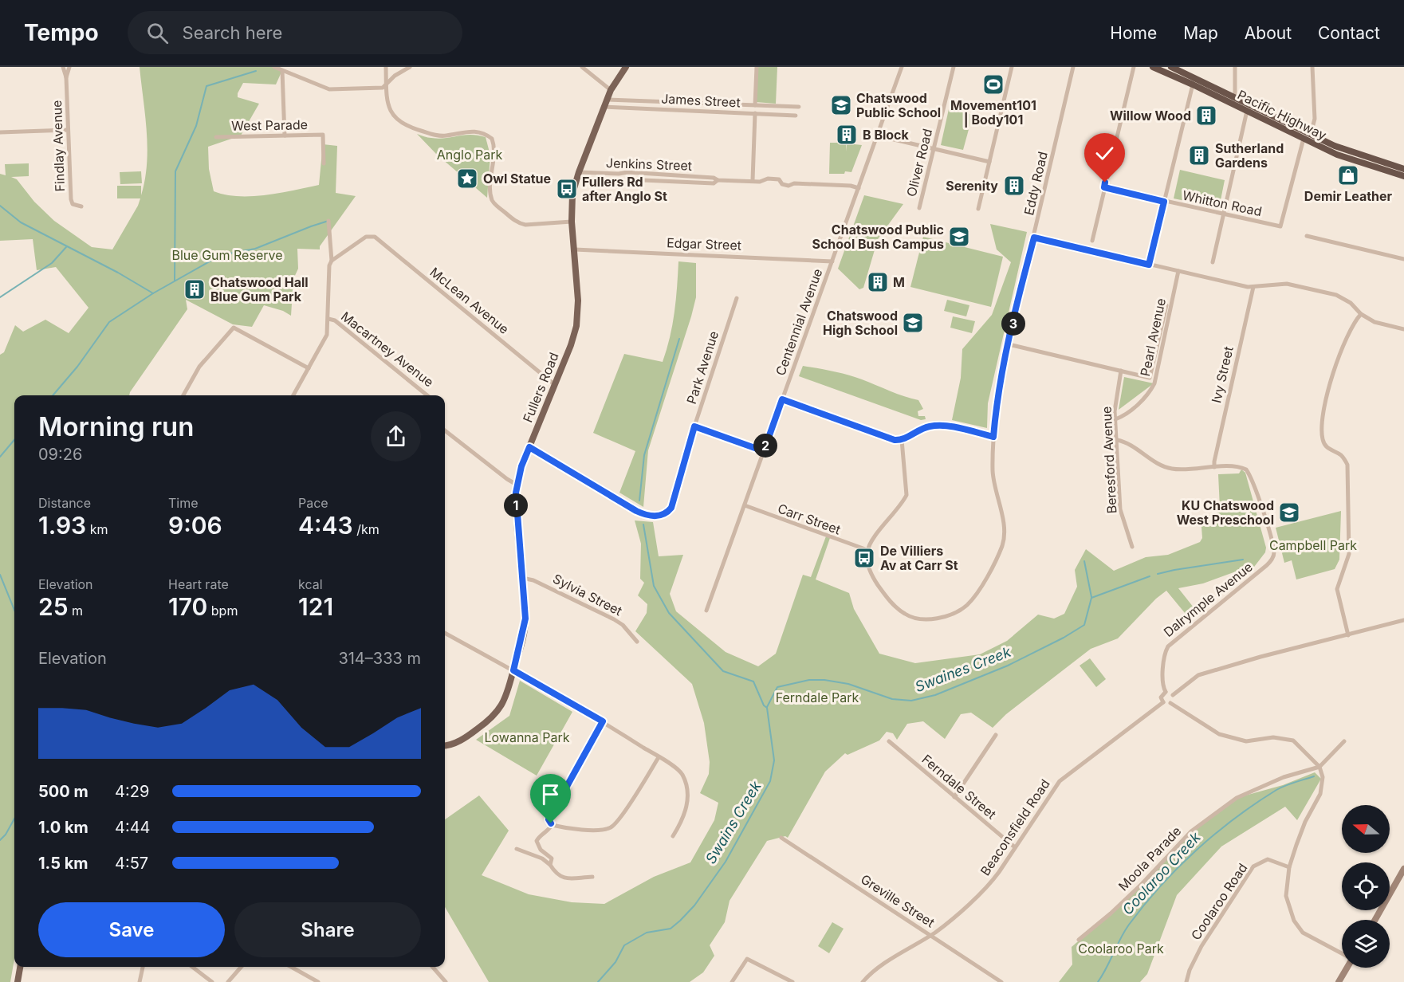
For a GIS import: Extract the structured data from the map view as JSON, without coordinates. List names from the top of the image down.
{
  "streets": {
    "highway": ["Pacific Highway"],
    "main road": ["Fullers Road"],
    "street": [
      "James Street",
      "West Parade",
      "Findlay Avenue",
      "Oliver Road",
      "Jenkins Street",
      "Eddy Road",
      "Whitton Road",
      "Edgar Street",
      "McLean Avenue",
      "Centennial Avenue",
      "Pearl Avenue",
      "Macartney Avenue",
      "Park Avenue",
      "Ivy Street",
      "Beresford Avenue",
      "Carr Street",
      "Sylvia Street",
      "Dalrymple Avenue",
      "Ferndale Street",
      "Beaconsfield Road",
      "Moola Parade",
      "Greville Street",
      "Coolaroo Road"
    ]
  },
  "crossings": [
    ["James Street", "Fullers Road"],
    ["Pacific Highway", "Whitton Road"],
    ["Jenkins Street", "Centennial Avenue"],
    ["Jenkins Street", "Fullers Road"],
    ["Eddy Road", "Carr Street"],
    ["Edgar Street", "Centennial Avenue"],
    ["Edgar Street", "Fullers Road"],
    ["McLean Avenue", "Fullers Road"],
    ["Centennial Avenue", "Carr Street"],
    ["Pearl Avenue", "Beresford Avenue"],
    ["Park Avenue", "Fullers Road"],
    ["Ivy Street", "Dalrymple Avenue"],
    ["Fullers Road", "Sylvia Street"],
    ["Beresford Avenue", "Dalrymple Avenue"],
    ["Dalrymple Avenue", "Beaconsfield Road"],
    ["Ferndale Street", "Beaconsfield Road"],
    ["Beaconsfield Road", "Greville Street"]
  ],
  "water": ["Swaines Creek", "Swains Creek", "Coolaroo Creek"],
  "parks": [
    "Anglo Park",
    "Blue Gum Reserve",
    "Campbell Park",
    "Ferndale Park",
    "Lowanna Park",
    "Coolaroo Park"
  ],
  "places": {
    "sports": ["Movement101 | Body101"],
    "school or university": [
      "Chatswood Public School",
      "Chatswood Public School Bush Campus",
      "Chatswood High School",
      "KU Chatswood West Preschool"
    ],
    "building": [
      "Willow Wood",
      "B Block",
      "Sutherland Gardens",
      "Serenity",
      "M",
      "Chatswood Hall Blue Gum Park"
    ],
    "shop": ["Demir Leather"],
    "place": ["Owl Statue"],
    "bus stop": ["Fullers Rd after Anglo St", "De Villiers Av at Carr St"]
  },
  "north": "left",
  "page": {
    "header": "Tempo",
    "search": "Search here",
    "nav": [
      "Home",
      "Map",
      "About",
      "Contact"
    ],
    "pins": ["3", "2", "1"],
    "heading": ["Morning run", "09:26"],
    "stats": [
      ["Distance", "1.93 km"],
      ["Time", "9:06"],
      ["Pace", "4:43 /km"],
      ["Elevation", "25 m"],
      ["Heart rate", "170 bpm"],
      ["kcal", "121"]
    ],
    "chart": ["Elevation", "314–333 m"],
    "list": [
      {
        "name": "500 m",
        "note": "4:29"
      },
      {
        "name": "1.0 km",
        "note": "4:44"
      },
      {
        "name": "1.5 km",
        "note": "4:57"
      }
    ],
    "buttons": ["Save", "Share"]
  }
}
